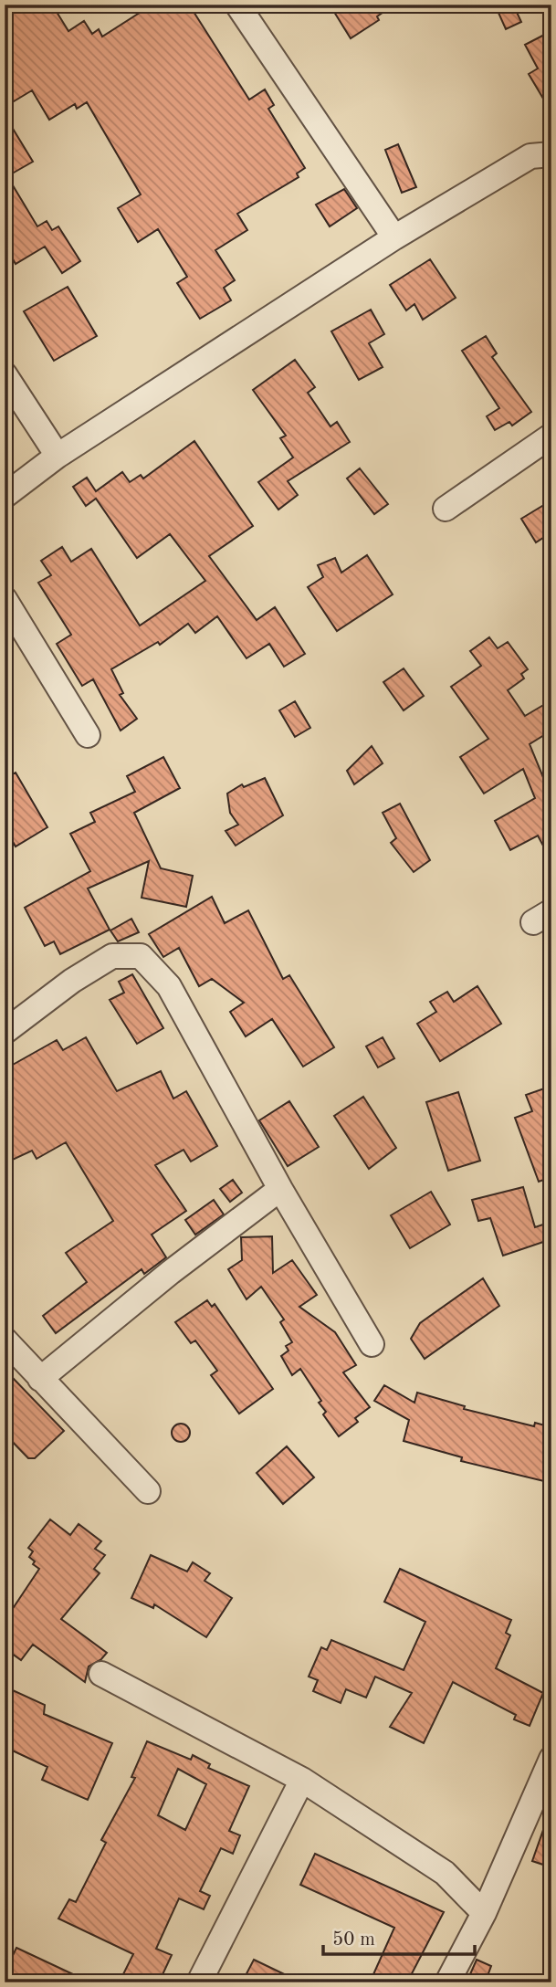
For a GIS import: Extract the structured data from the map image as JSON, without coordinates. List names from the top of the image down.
{
  "scale_bar": "50 m"
}
